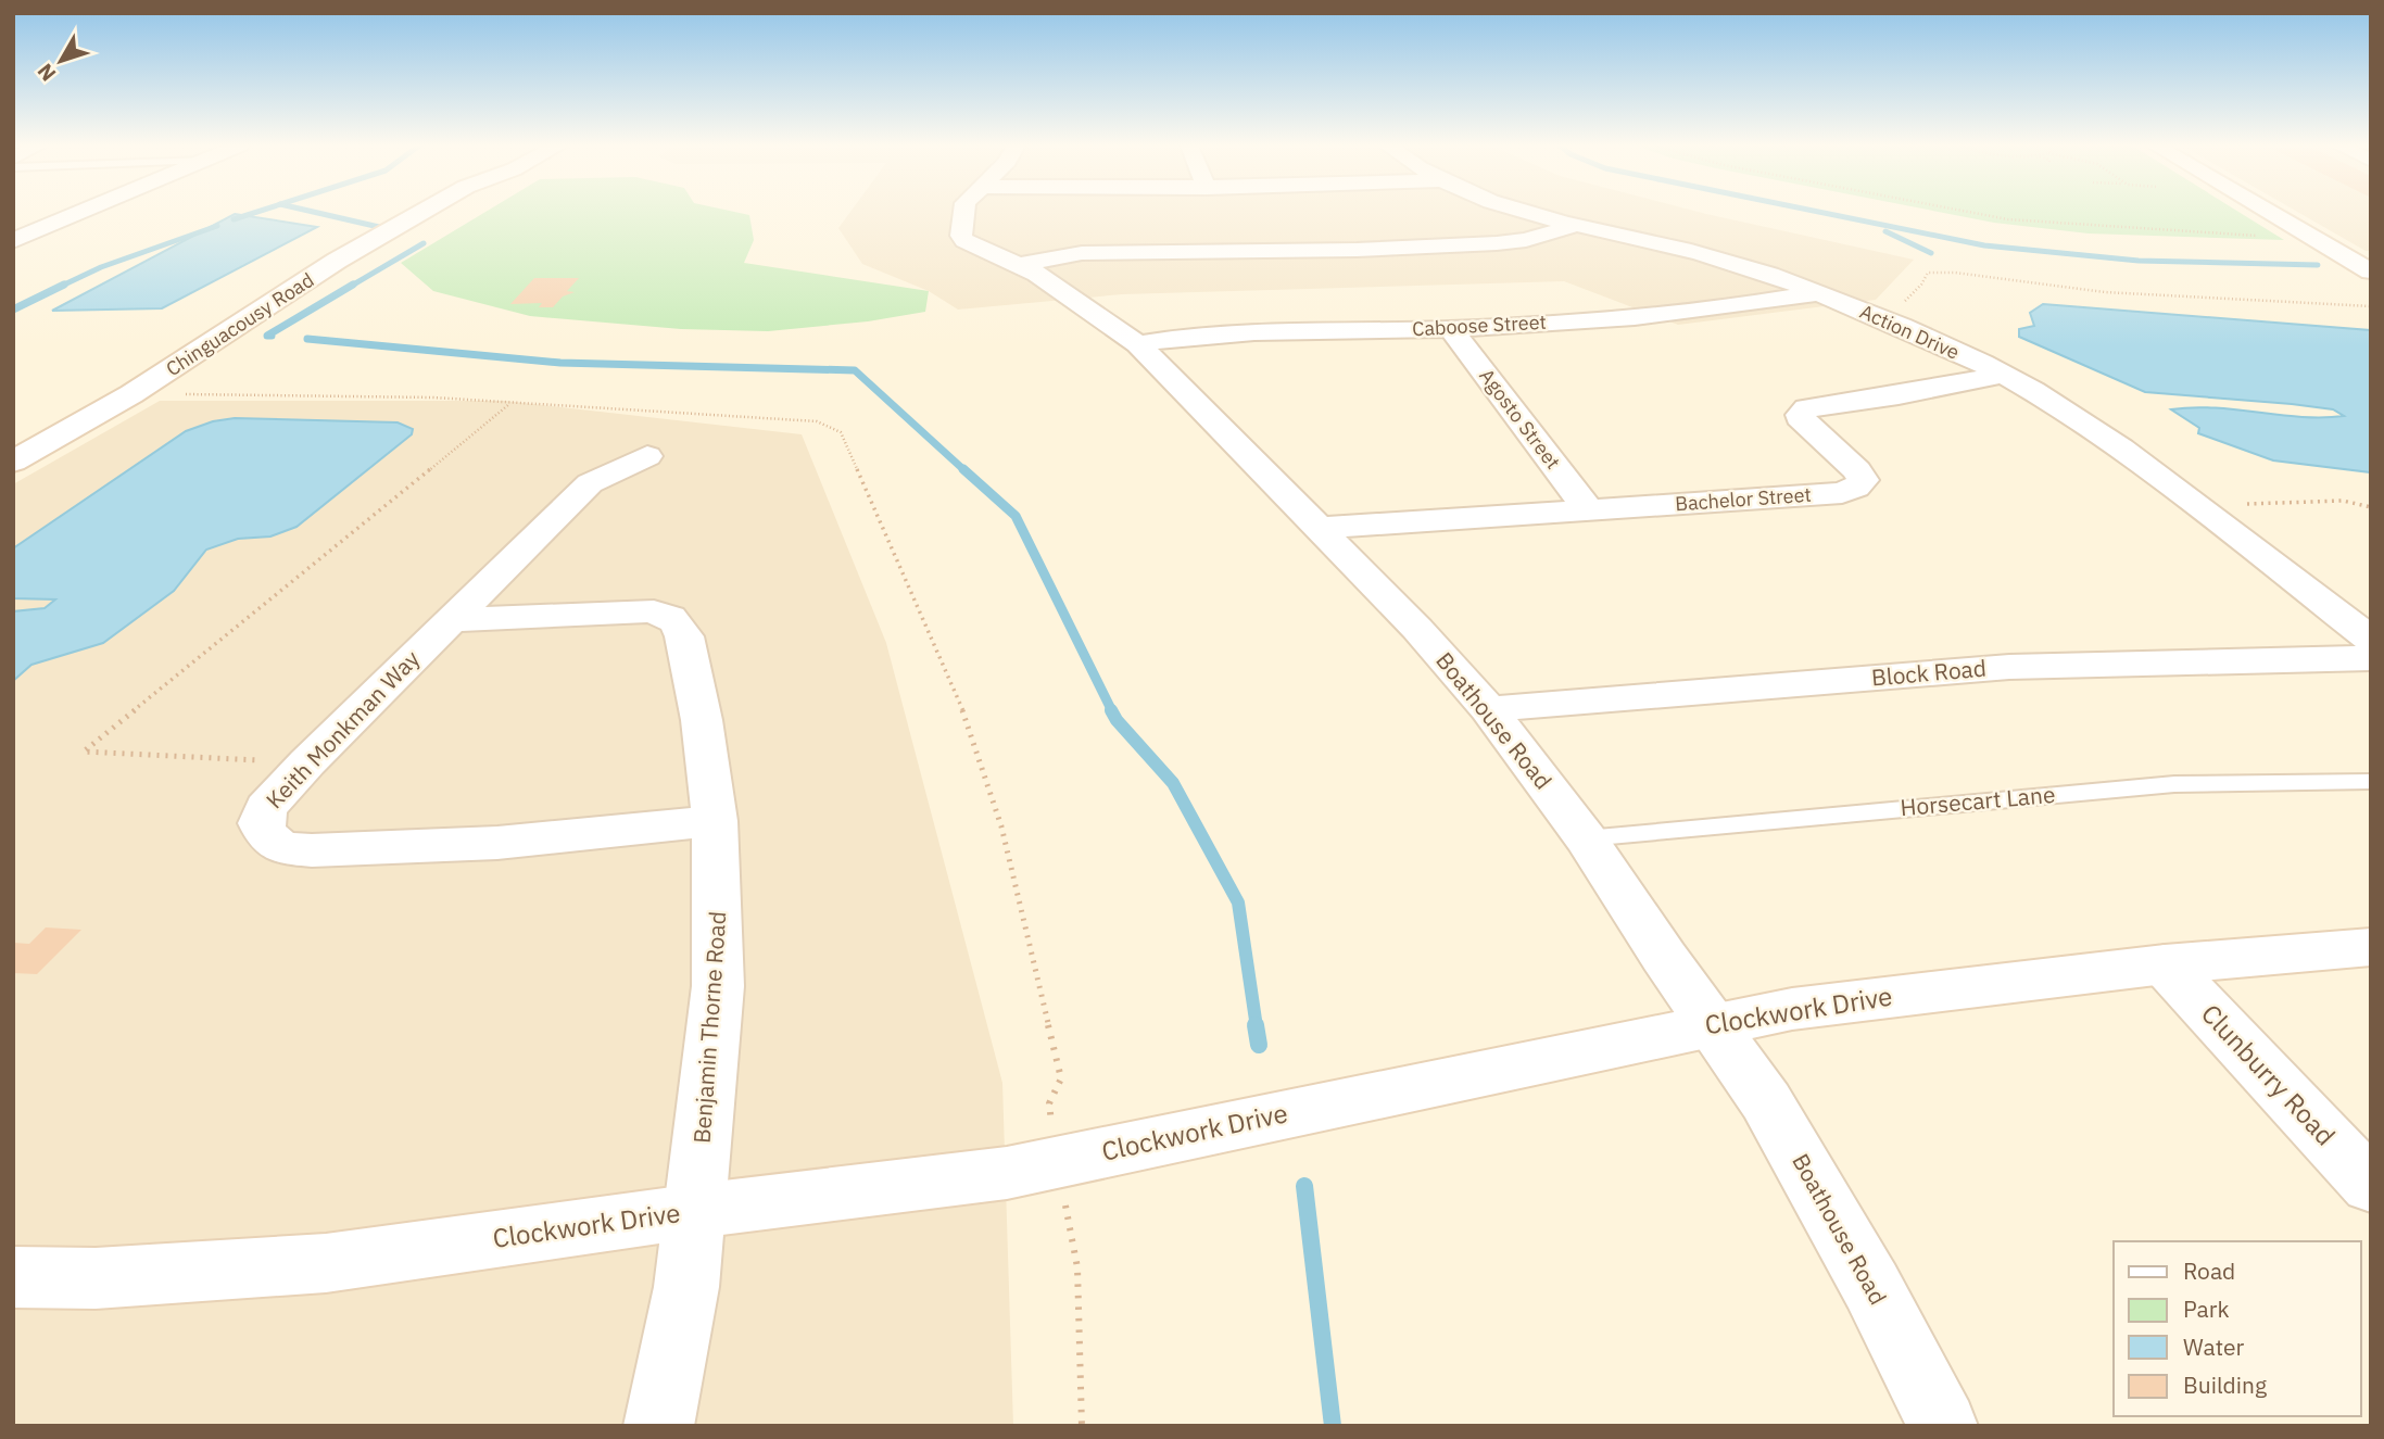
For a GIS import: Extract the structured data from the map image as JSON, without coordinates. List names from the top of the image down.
{
  "streets": {
    "street": [
      "Chinguacousy Road",
      "Caboose Street",
      "Action Drive",
      "Agosto Street",
      "Bachelor Street",
      "Block Road",
      "Boathouse Road",
      "Keith Monkman Way",
      "Clockwork Drive",
      "Benjamin Thorne Road",
      "Clunburry Road"
    ],
    "lane": ["Horsecart Lane"]
  },
  "crossings": [
    ["Caboose Street", "Action Drive"],
    ["Caboose Street", "Agosto Street"],
    ["Caboose Street", "Boathouse Road"],
    ["Action Drive", "Bachelor Street"],
    ["Agosto Street", "Bachelor Street"],
    ["Bachelor Street", "Boathouse Road"],
    ["Block Road", "Boathouse Road"],
    ["Boathouse Road", "Horsecart Lane"],
    ["Boathouse Road", "Clockwork Drive"],
    ["Keith Monkman Way", "Benjamin Thorne Road"],
    ["Clockwork Drive", "Benjamin Thorne Road"],
    ["Clockwork Drive", "Clunburry Road"]
  ],
  "legend": [
    "Road",
    "Park",
    "Water",
    "Building"
  ],
  "north": "bottom left"
}
